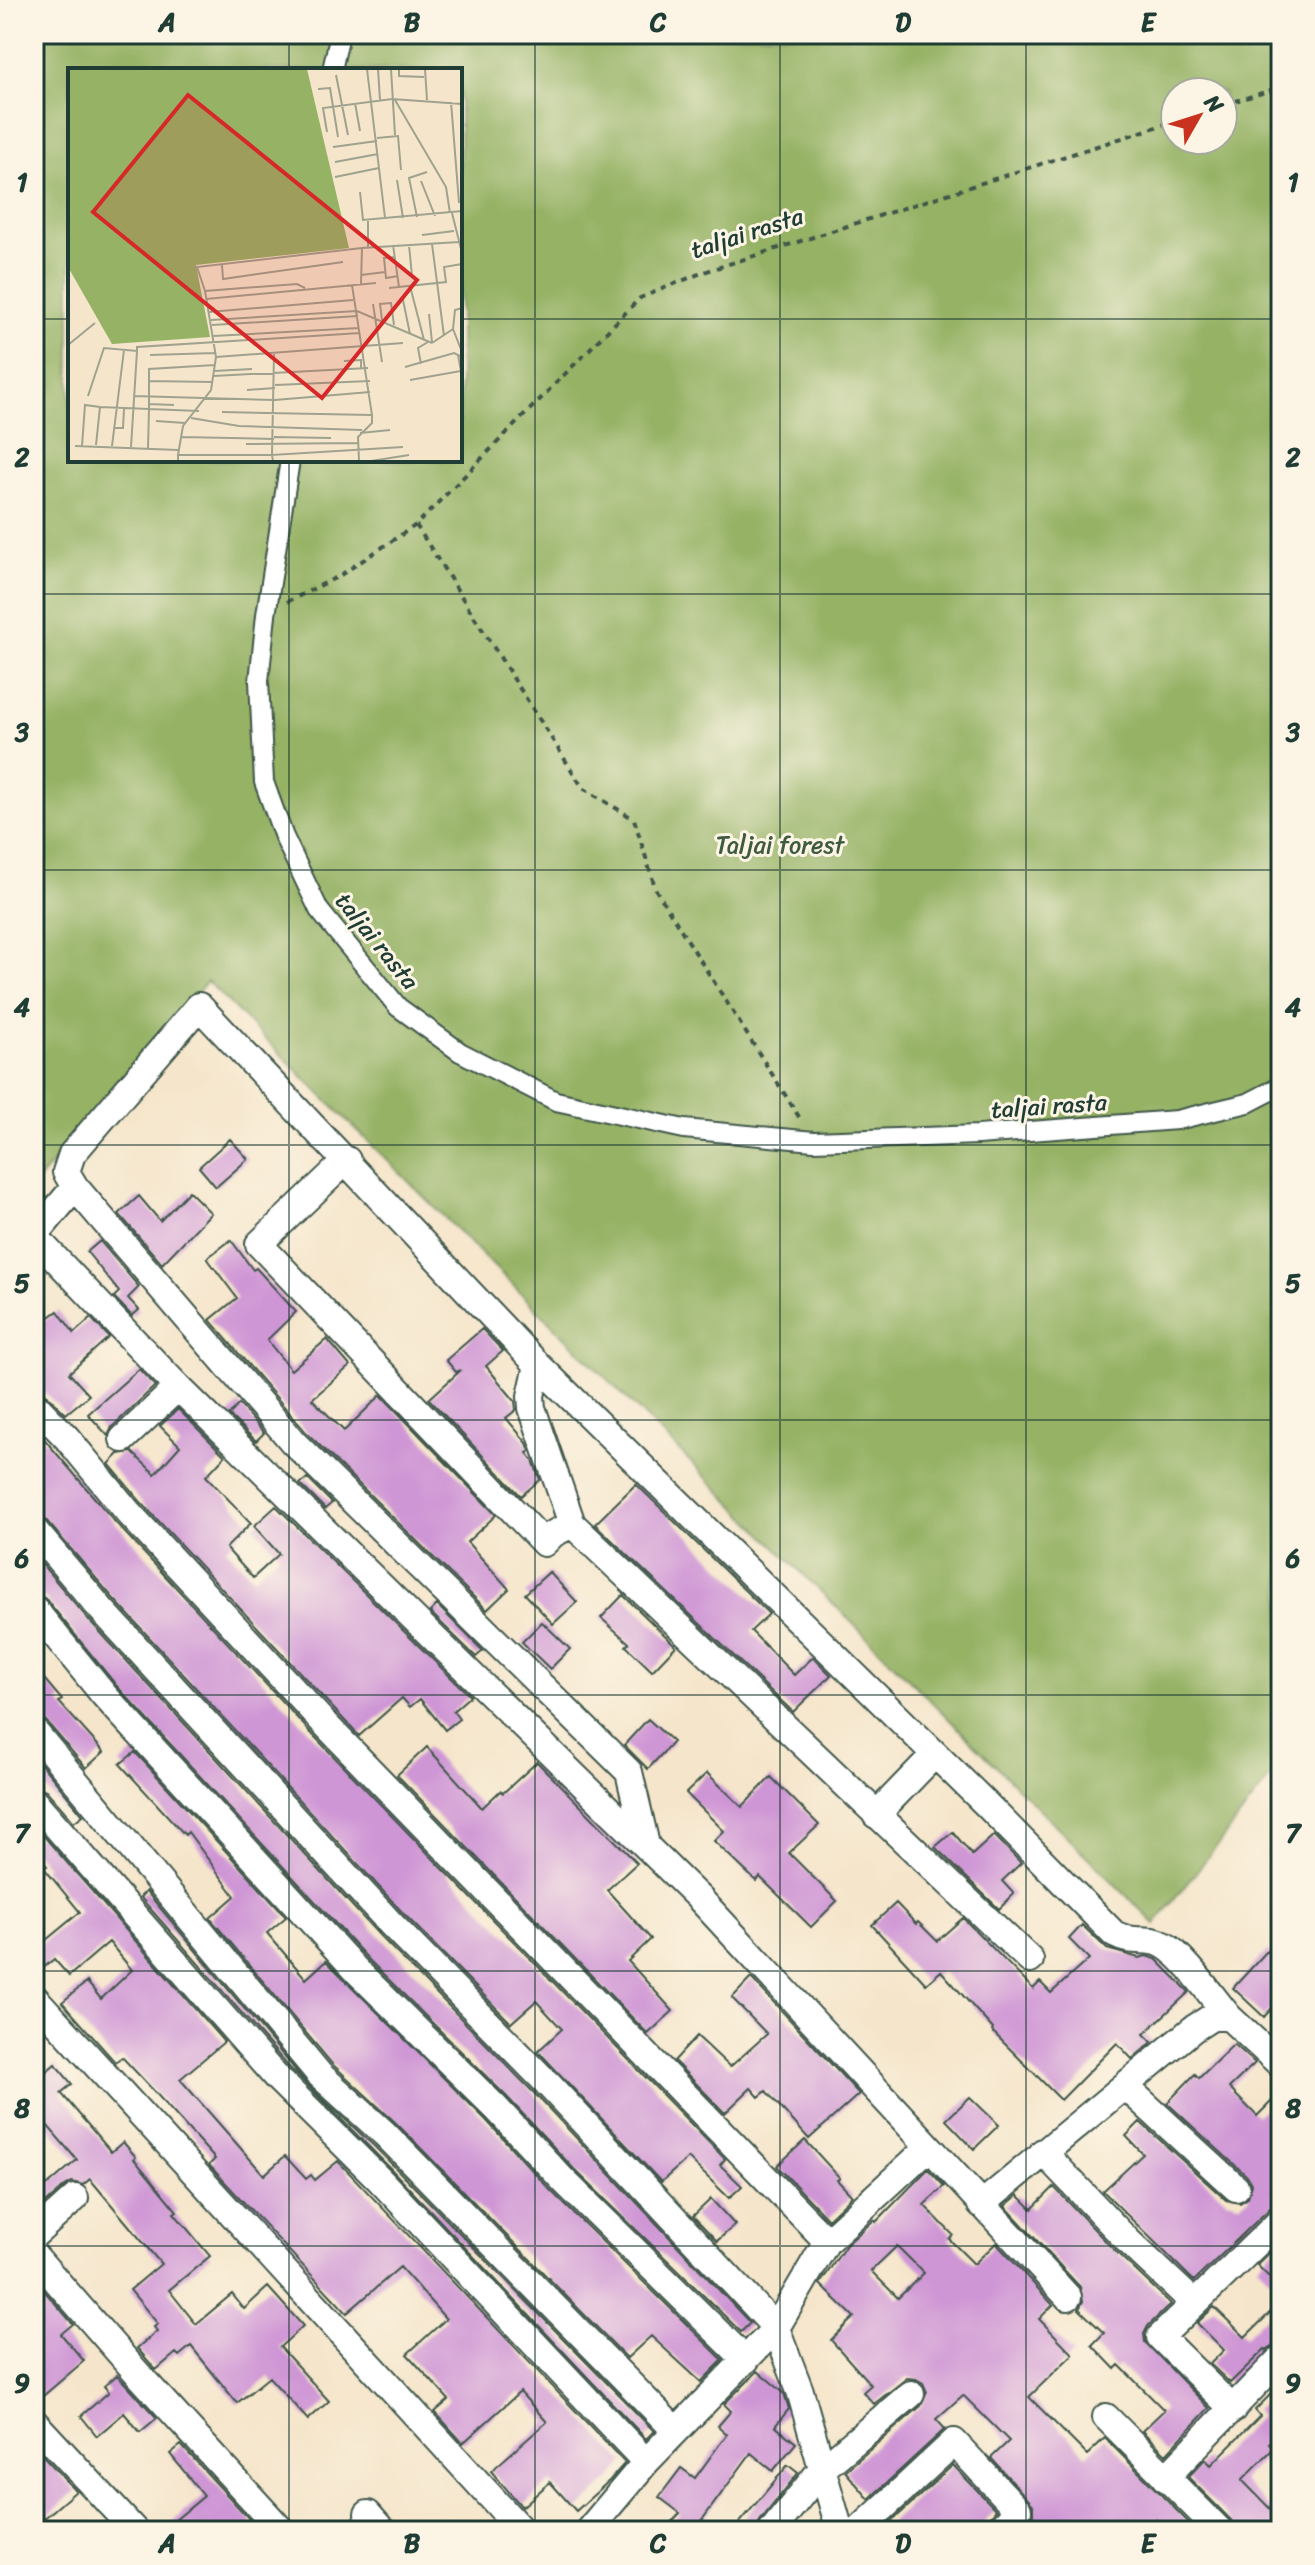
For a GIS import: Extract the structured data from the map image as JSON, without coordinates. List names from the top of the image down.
{
  "streets": {
    "street": ["taljai rasta"]
  },
  "parks": ["Taljai forest"],
  "north": "top right",
  "grid": {
    "columns": [
      "A",
      "B",
      "C",
      "D",
      "E"
    ],
    "rows": [
      "1",
      "2",
      "3",
      "4",
      "5",
      "6",
      "7",
      "8",
      "9"
    ]
  }
}
